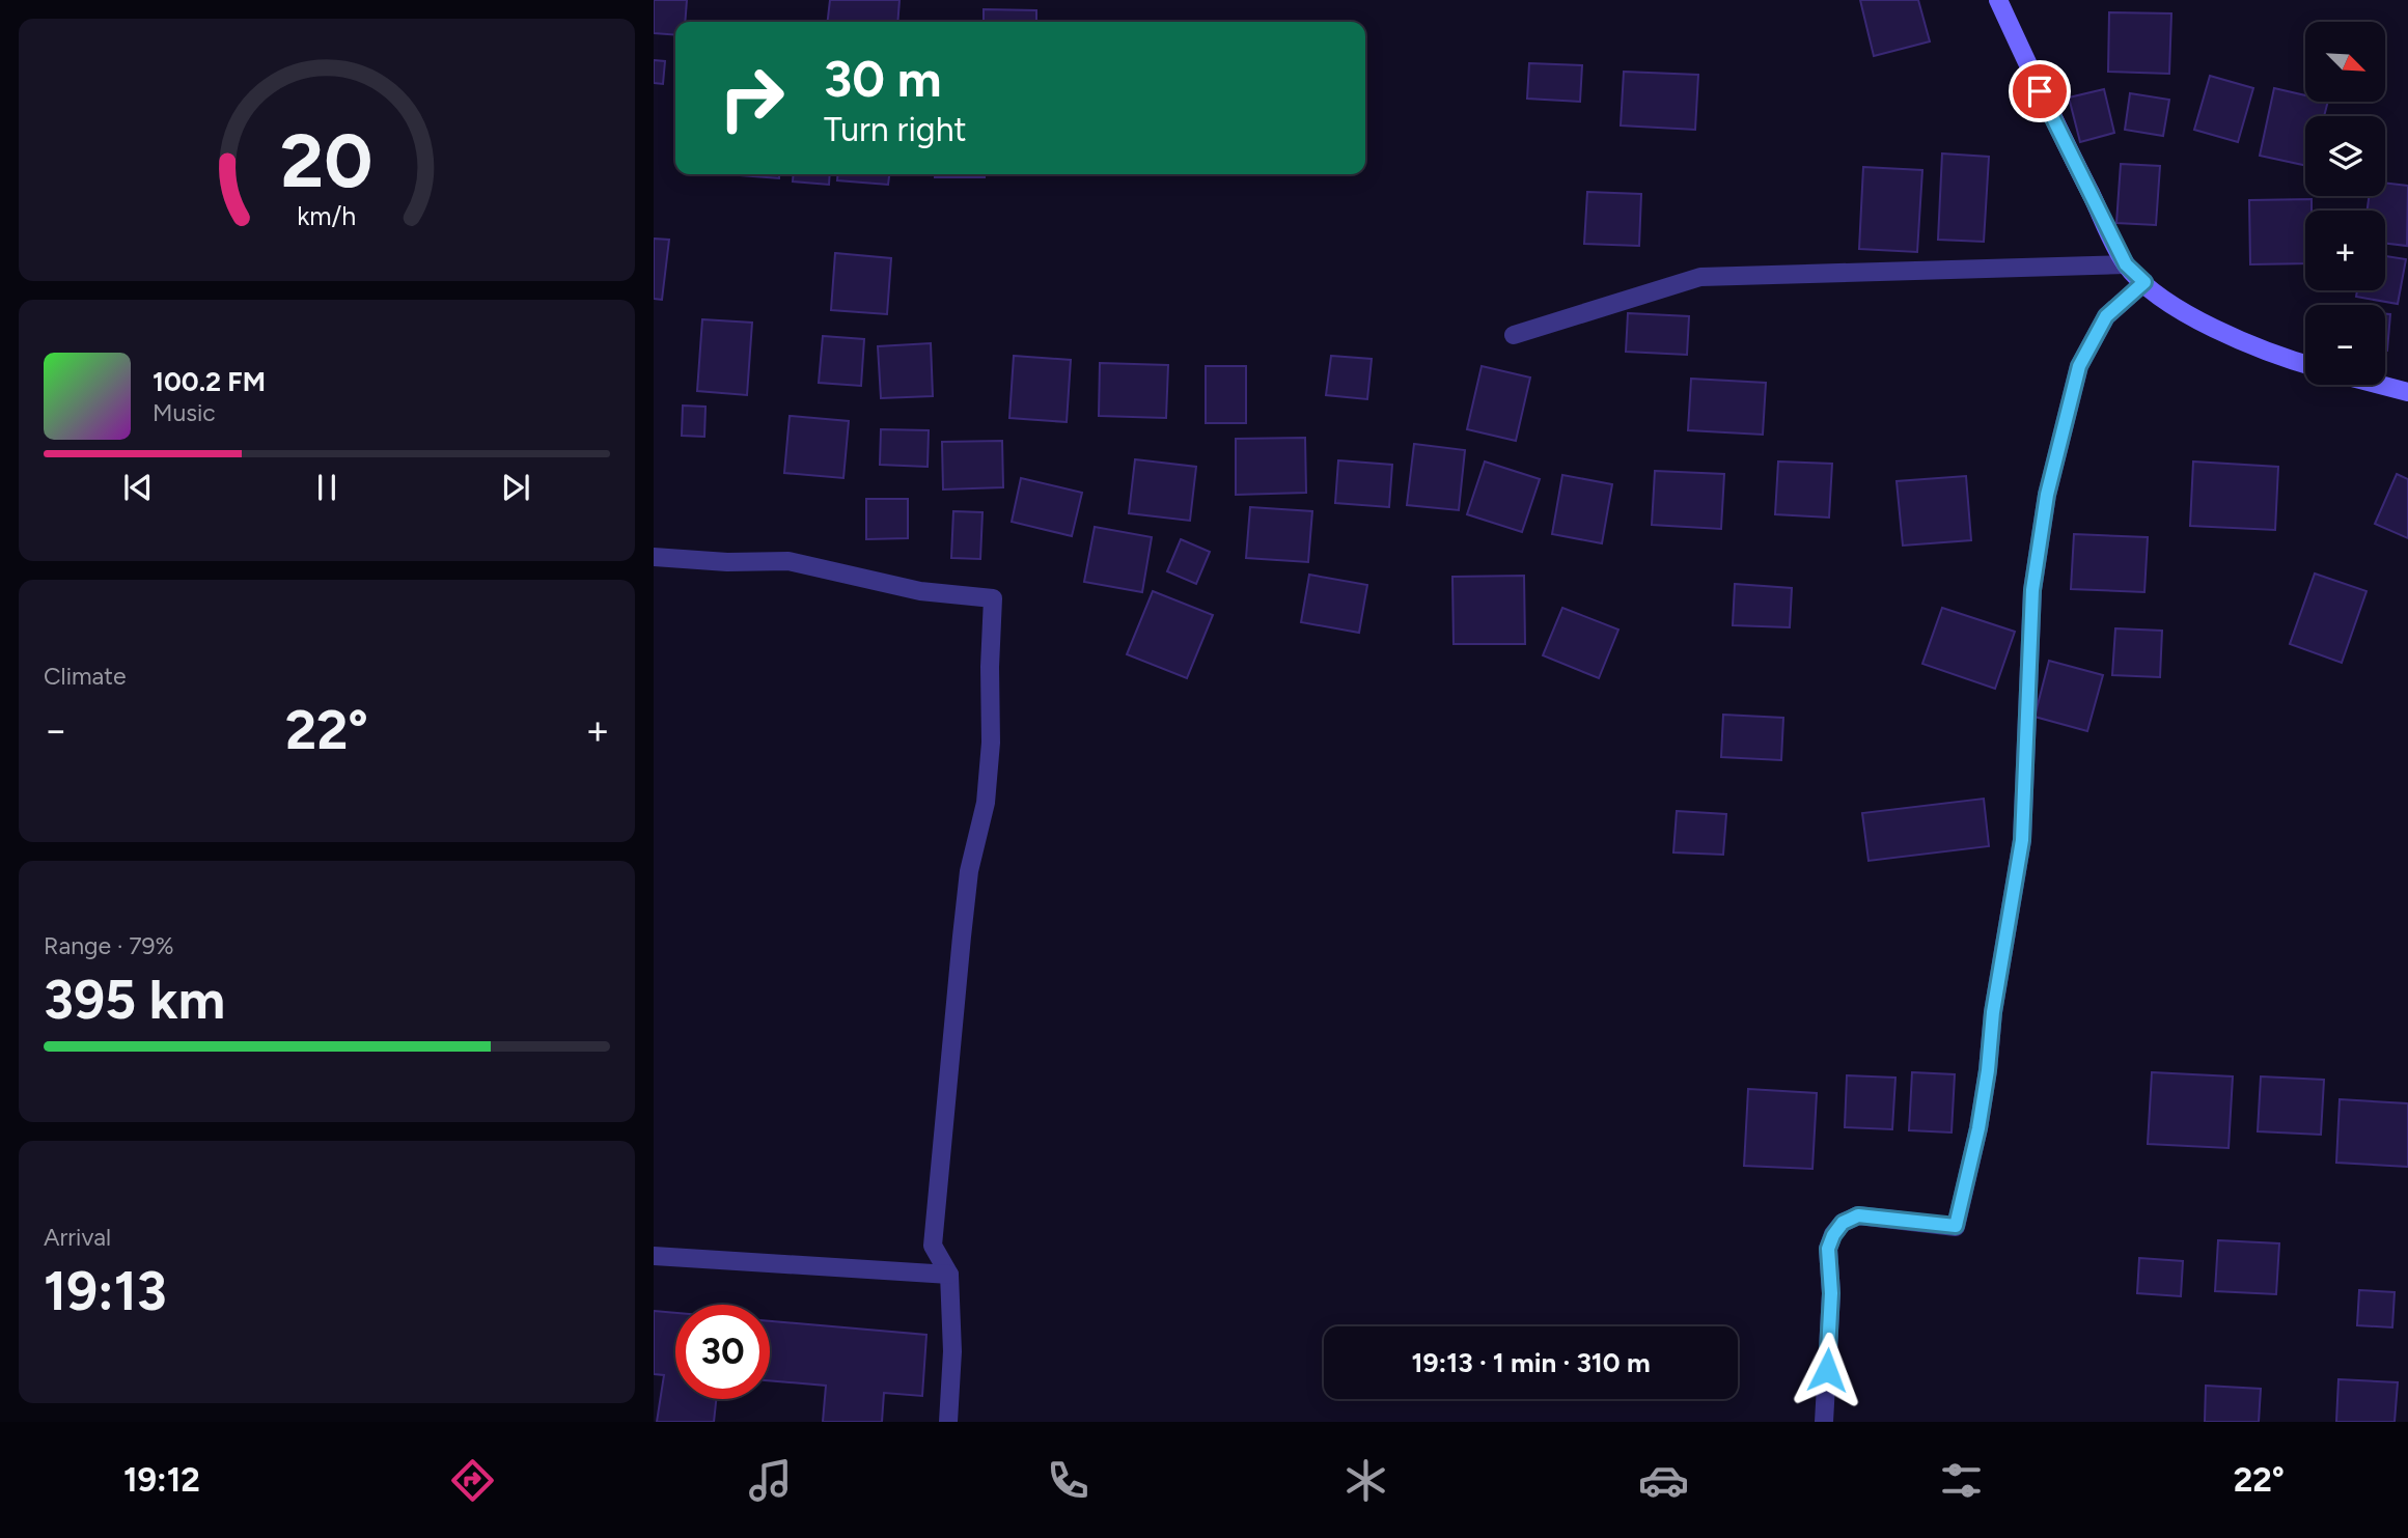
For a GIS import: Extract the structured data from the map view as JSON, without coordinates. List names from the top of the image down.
{
  "north": "bottom right",
  "page": {
    "map_buttons": ["+", "−"],
    "turn": ["30 m", "Turn right"],
    "song": ["100.2 FM", "Music"],
    "tile": [
      "Climate",
      ["Range · 79%", "395 km"],
      ["Arrival", "19:13"]
    ],
    "heat": ["−", "22°", "+"],
    "limit": "30",
    "trip": "19:13 · 1 min · 310 m",
    "tabs": ["19:12", "22°"],
    "gauge": ["20", "km/h"]
  }
}
